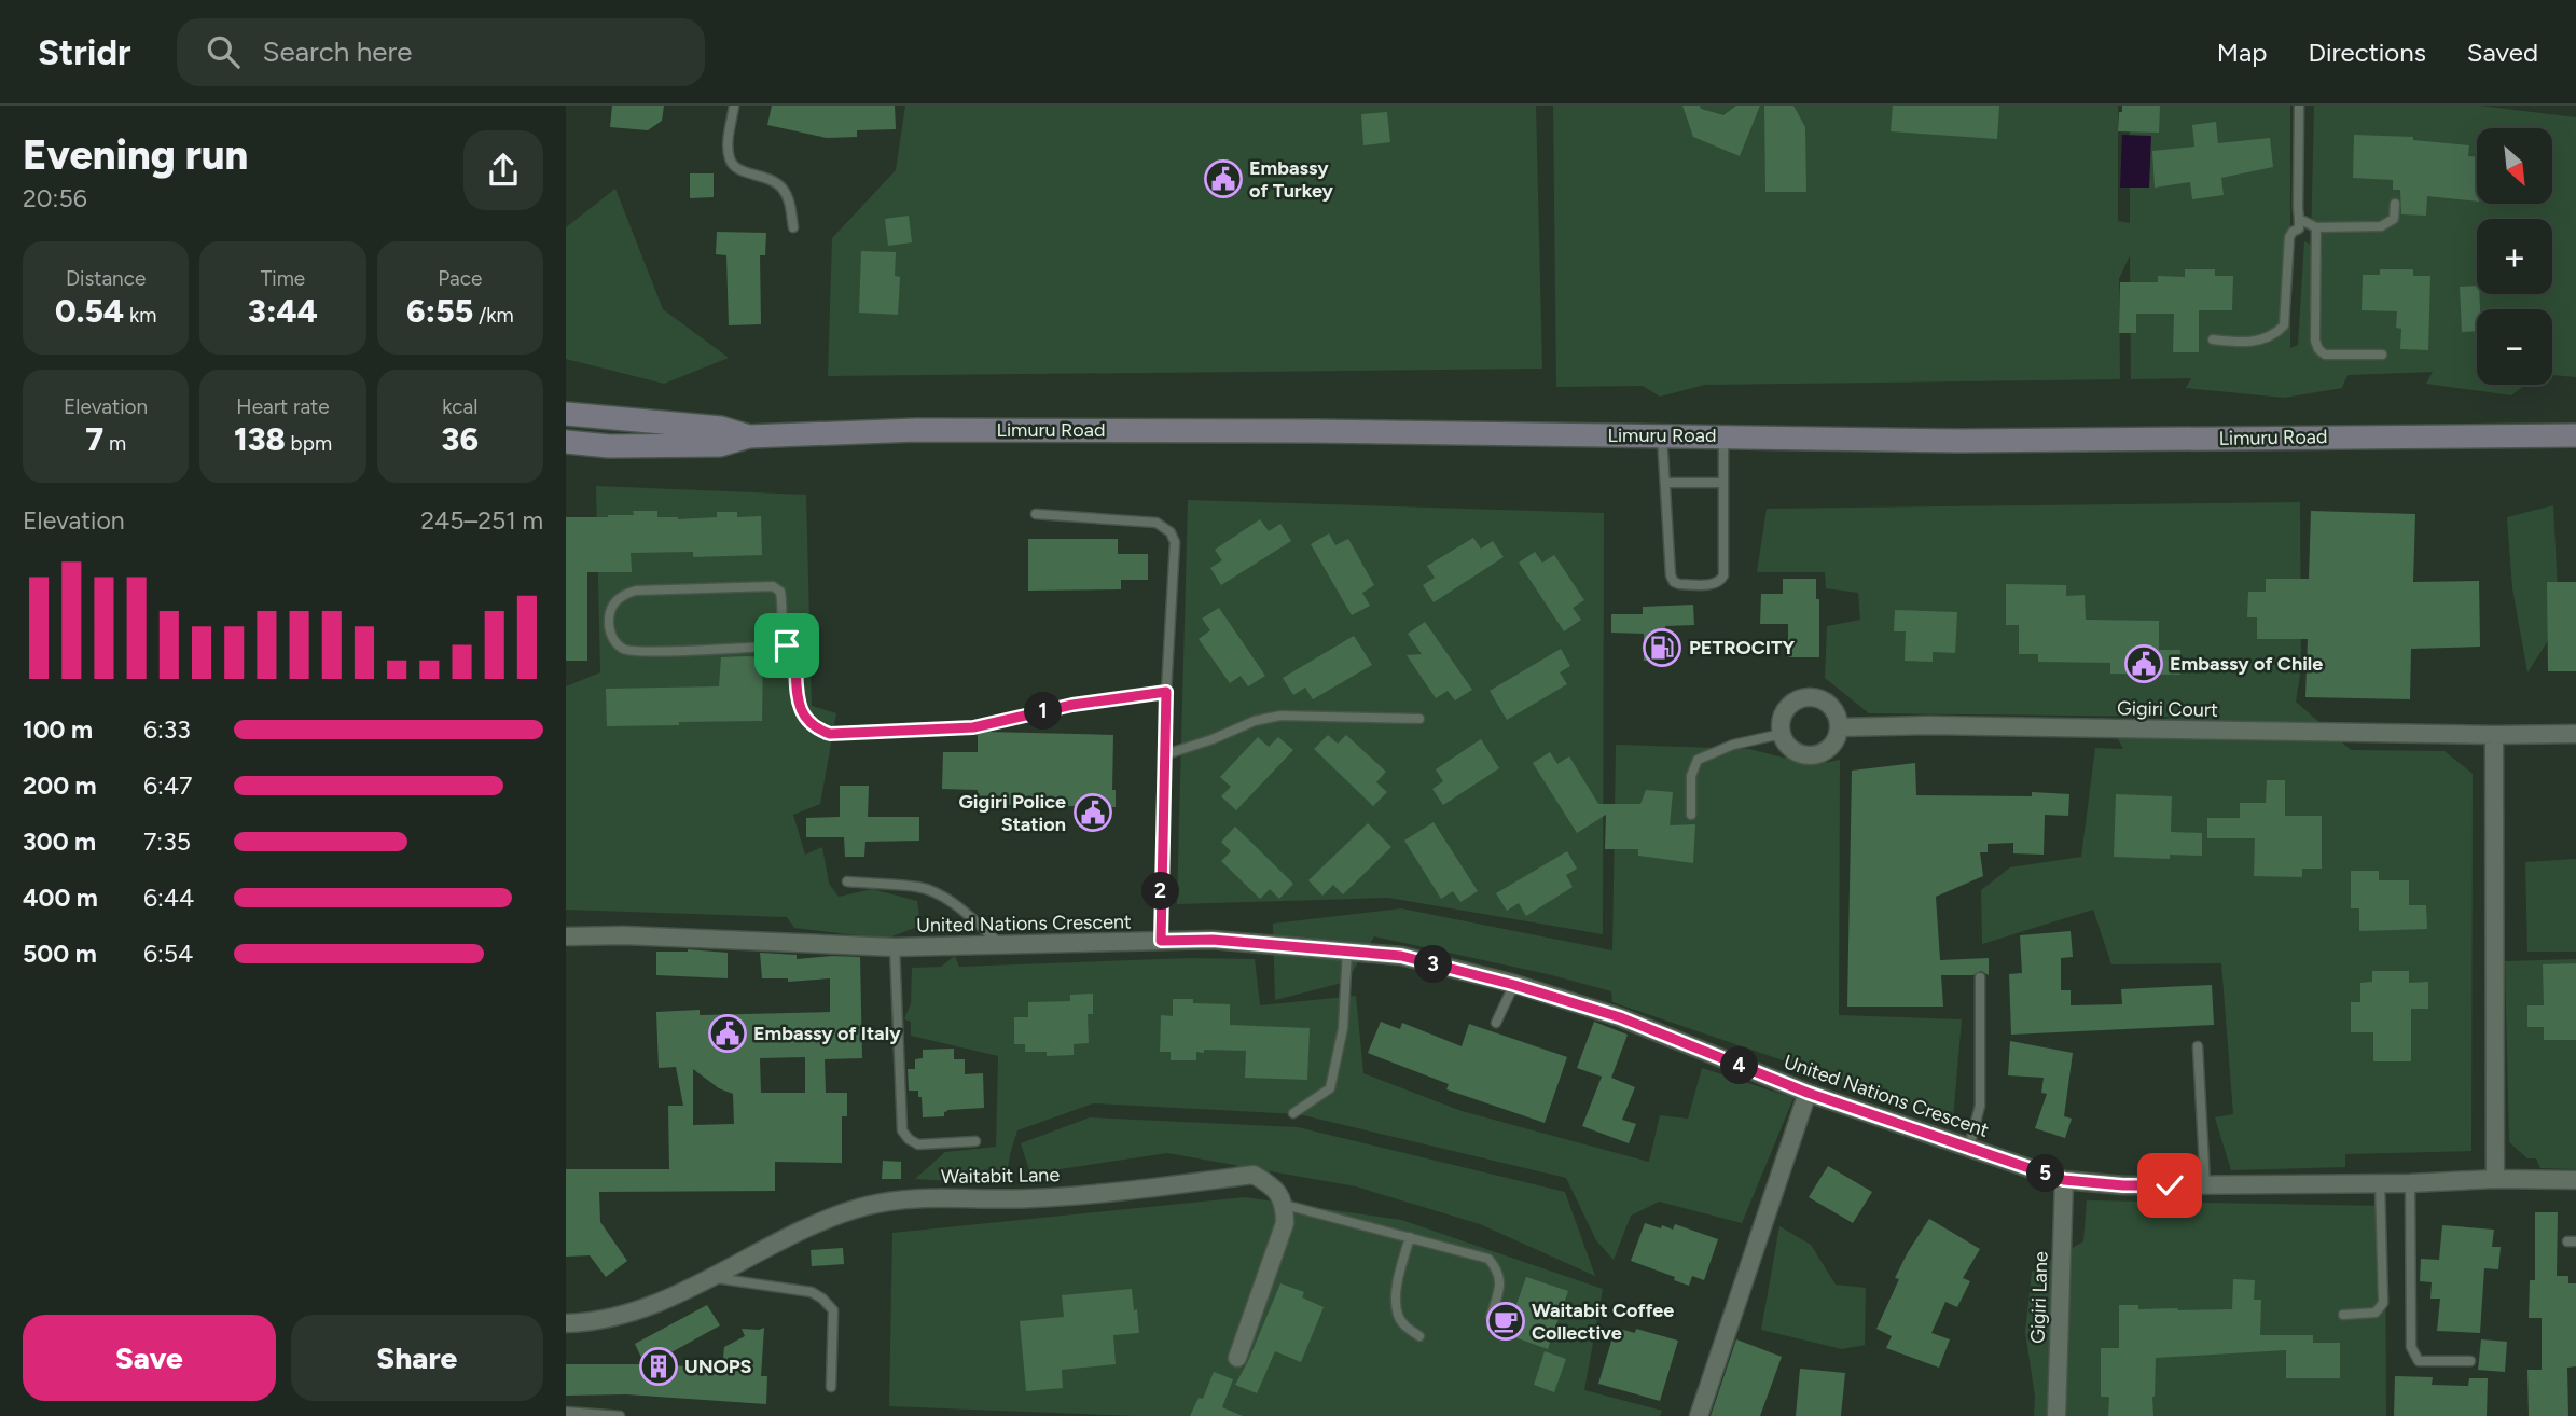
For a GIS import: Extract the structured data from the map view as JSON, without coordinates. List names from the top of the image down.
{
  "streets": {
    "main road": ["Limuru Road"],
    "street": [
      "Gigiri Court",
      "United Nations Crescent",
      "Waitabit Lane",
      "Gigiri Lane"
    ]
  },
  "crossings": [
    ["United Nations Crescent", "Gigiri Lane"]
  ],
  "places": {
    "public building": [
      "Embassy of Turkey",
      "Embassy of Chile",
      "Gigiri Police Station",
      "Embassy of Italy"
    ],
    "fuel station": ["PETROCITY"],
    "cafe": ["Waitabit Coffee Collective"],
    "building": ["UNOPS"]
  },
  "north": "bottom right",
  "page": {
    "header": "Stridr",
    "search": "Search here",
    "nav": ["Map", "Directions", "Saved"],
    "heading": ["Evening run", "20:56"],
    "map_buttons": ["+", "−"],
    "stats": [
      ["Distance", "0.54 km"],
      ["Time", "3:44"],
      ["Pace", "6:55 /km"],
      ["Elevation", "7 m"],
      ["Heart rate", "138 bpm"],
      ["kcal", "36"]
    ],
    "chart": ["Elevation", "245–251 m"],
    "pins": [
      "1",
      "2",
      "3",
      "4",
      "5"
    ],
    "list": [
      {
        "name": "100 m",
        "note": "6:33"
      },
      {
        "name": "200 m",
        "note": "6:47"
      },
      {
        "name": "300 m",
        "note": "7:35"
      },
      {
        "name": "400 m",
        "note": "6:44"
      },
      {
        "name": "500 m",
        "note": "6:54"
      }
    ],
    "buttons": ["Save", "Share"]
  }
}
